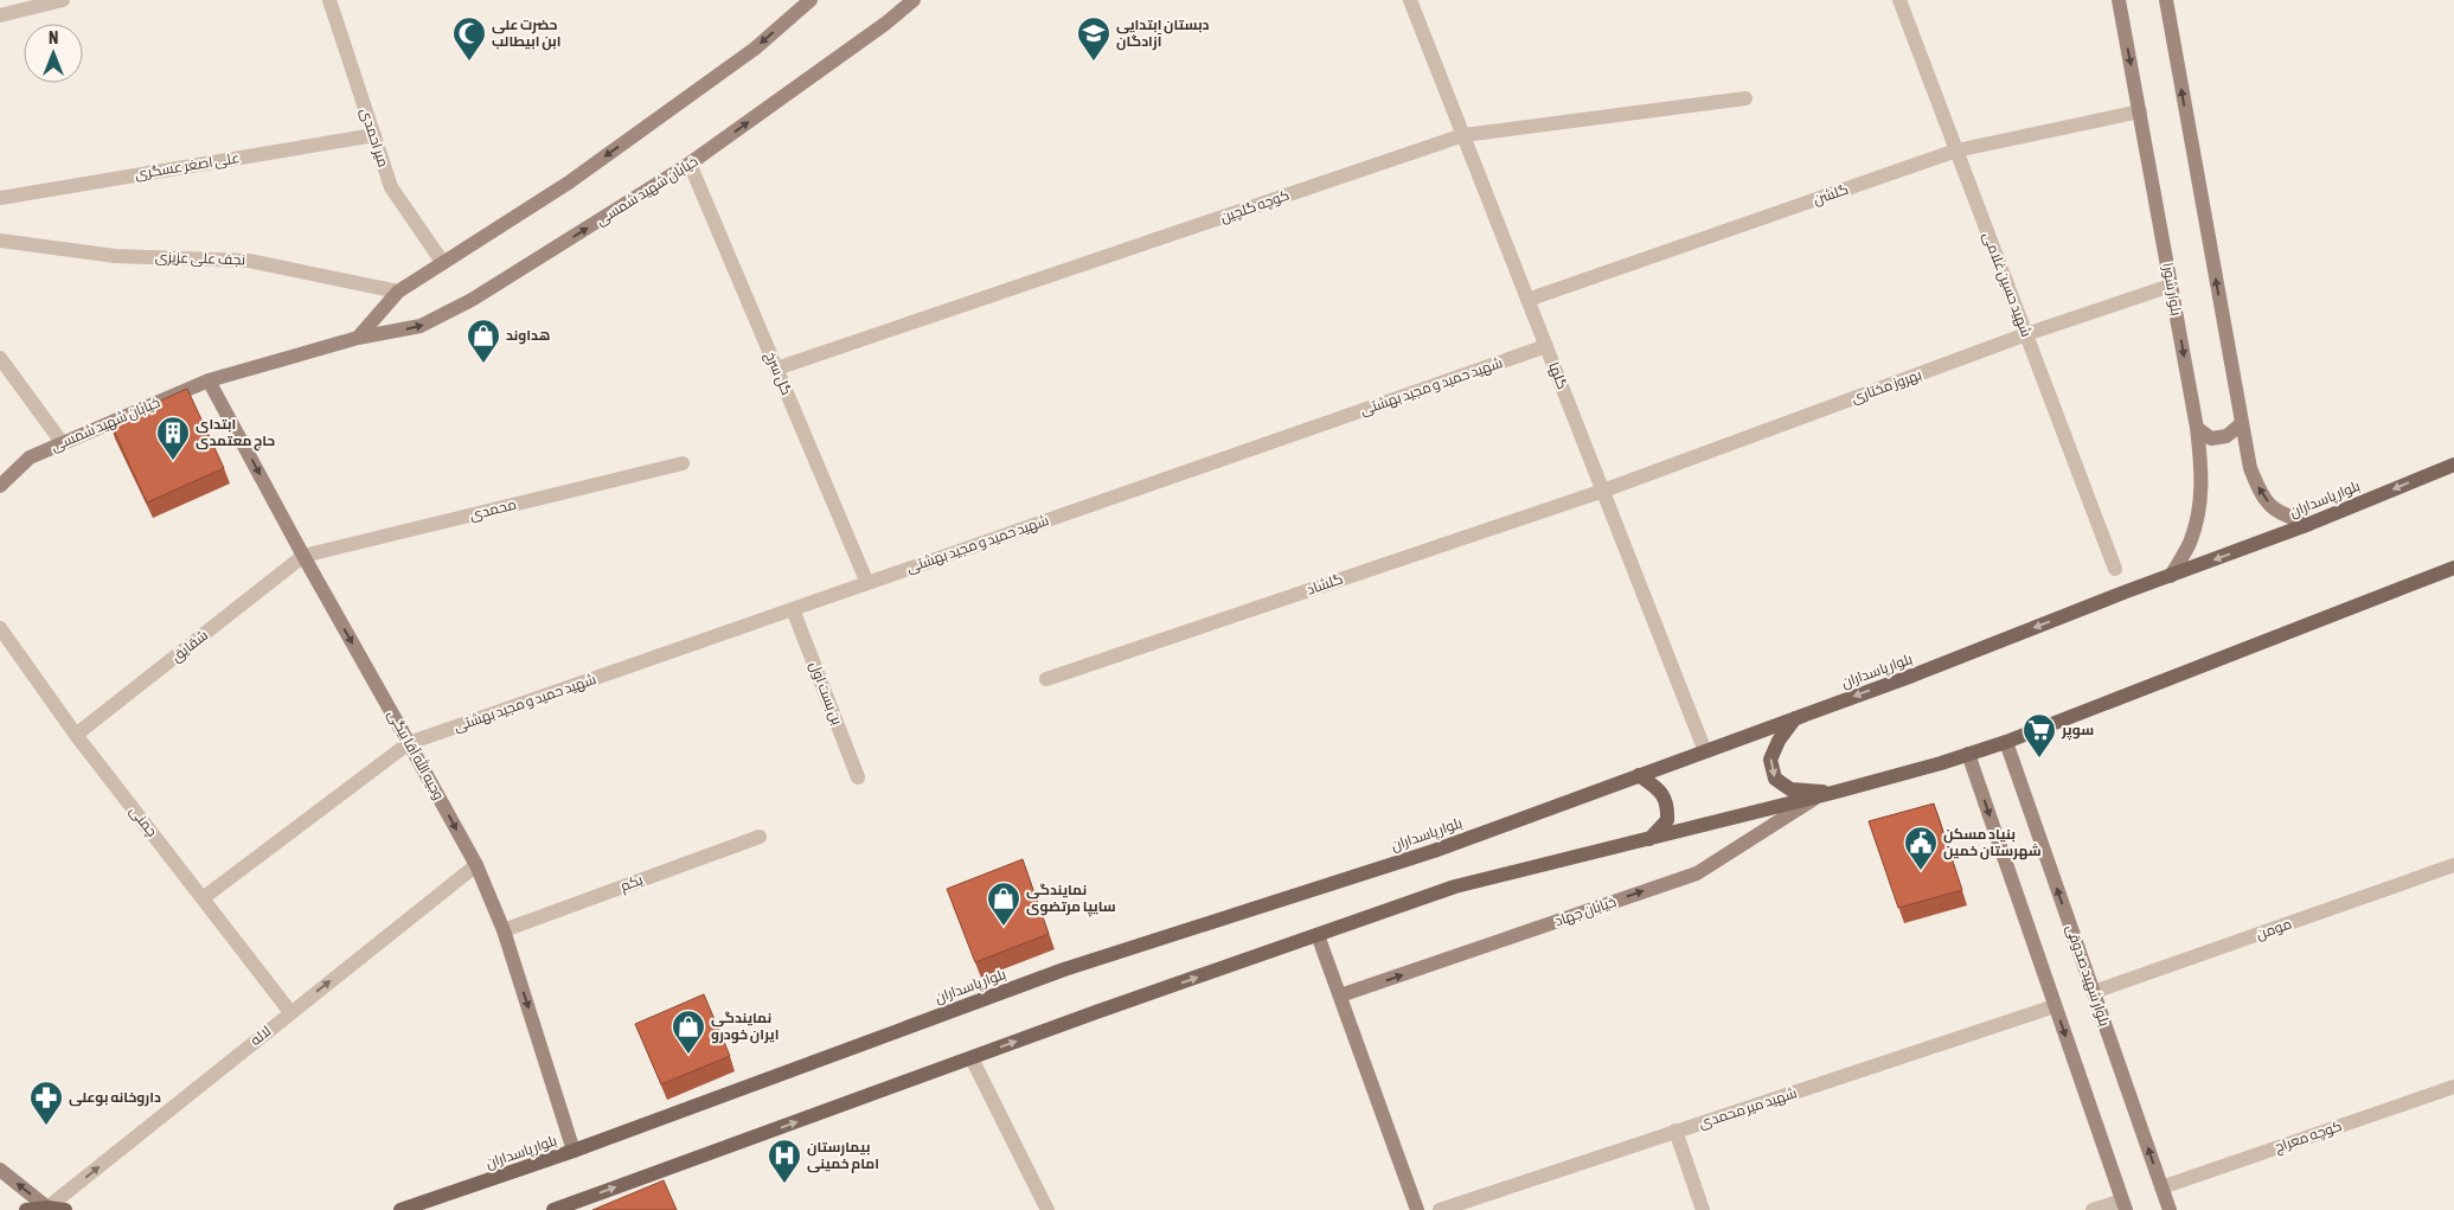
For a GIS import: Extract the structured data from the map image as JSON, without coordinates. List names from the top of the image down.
{
  "streets": {
    "main road": ["بلوار پاسداران"],
    "street": [
      "میر احمدی",
      "علی اصغر عسگری",
      "خیابان شهید شمسی",
      "گلشن",
      "کوچه گلچین",
      "نجف علی عزیزی",
      "شهید حسین غلامی",
      "بلوار شورا",
      "گل سرخ",
      "گلها",
      "شهید حمید و مجید بهشتی",
      "بهروز مختاری",
      "محمدی",
      "گلشاد",
      "شقایق",
      "بن بست اول",
      "وجیه الله آقا بیگی",
      "چمنی",
      "یکم",
      "خیابان جهاد",
      "مومن",
      "بلوار شهید صدوقی",
      "لاله",
      "شهید میر محمدی",
      "کوچه معراج"
    ]
  },
  "crossings": [
    ["میر احمدی", "علی اصغر عسگری"],
    ["خیابان شهید شمسی", "گل سرخ"],
    ["خیابان شهید شمسی", "وجیه الله آقا بیگی"],
    ["گلشن", "شهید حسین غلامی"],
    ["گلشن", "بلوار شورا"],
    ["گلشن", "گلها"],
    ["کوچه گلچین", "گل سرخ"],
    ["کوچه گلچین", "گلها"],
    ["شهید حسین غلامی", "بهروز مختاری"],
    ["بلوار شورا", "بهروز مختاری"],
    ["بلوار شورا", "بلوار پاسداران"],
    ["گل سرخ", "شهید حمید و مجید بهشتی"],
    ["گلها", "شهید حمید و مجید بهشتی"],
    ["گلها", "بهروز مختاری"],
    ["گلها", "بلوار پاسداران"],
    ["گلها", "گلشاد"],
    ["شهید حمید و مجید بهشتی", "بن بست اول"],
    ["شهید حمید و مجید بهشتی", "وجیه الله آقا بیگی"],
    ["شهید حمید و مجید بهشتی", "چمنی"],
    ["بهروز مختاری", "گلشاد"],
    ["بلوار پاسداران", "وجیه الله آقا بیگی"],
    ["محمدی", "شقایق"],
    ["محمدی", "وجیه الله آقا بیگی"],
    ["شقایق", "وجیه الله آقا بیگی"],
    ["شقایق", "چمنی"],
    ["وجیه الله آقا بیگی", "یکم"],
    ["وجیه الله آقا بیگی", "لاله"],
    ["چمنی", "لاله"],
    ["مومن", "بلوار شهید صدوقی"],
    ["بلوار شهید صدوقی", "کوچه معراج"]
  ],
  "one_way": ["وجیه الله آقا بیگی", "خیابان جهاد", "لاله"],
  "places": {
    "mosque": ["حضرت علی ابن ابیطالب"],
    "school or university": ["دبستان ابتدایی آزادگان"],
    "shop": ["هداوند", "نمایندگی سایپا مرتضوی", "نمایندگی ایران خودرو"],
    "building": ["ابتدای حاج معتمدی"],
    "supermarket": ["سوپر"],
    "public building": ["بنیاد مسکن شهرستان خمین"],
    "pharmacy": ["داروخانه بوعلی"],
    "hospital": ["بیمارستان امام خمینی"]
  },
  "north": "top"
}
